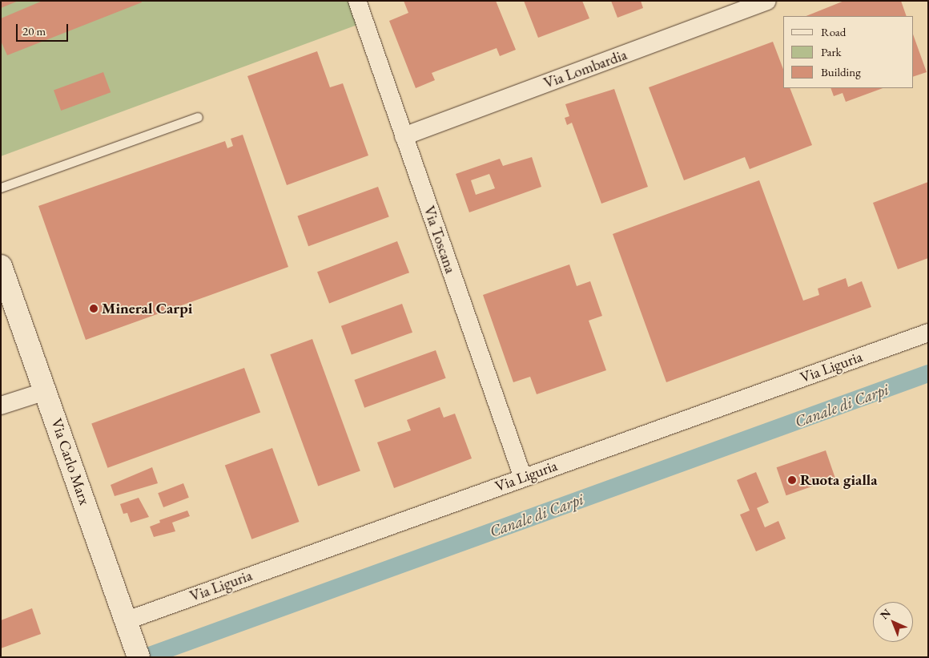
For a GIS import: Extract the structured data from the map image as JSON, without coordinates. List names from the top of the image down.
{
  "streets": {
    "street": [
      "Via Lombardia",
      "Via Toscana",
      "Via Liguria",
      "Via Carlo Marx"
    ]
  },
  "crossings": [
    ["Via Lombardia", "Via Toscana"],
    ["Via Toscana", "Via Liguria"],
    ["Via Liguria", "Via Carlo Marx"]
  ],
  "water": ["Canale di Carpi"],
  "places": ["Mineral Carpi", "Ruota gialla"],
  "legend": ["Road", "Park", "Building"],
  "scale_bar": "20 m",
  "north": "top left"
}
